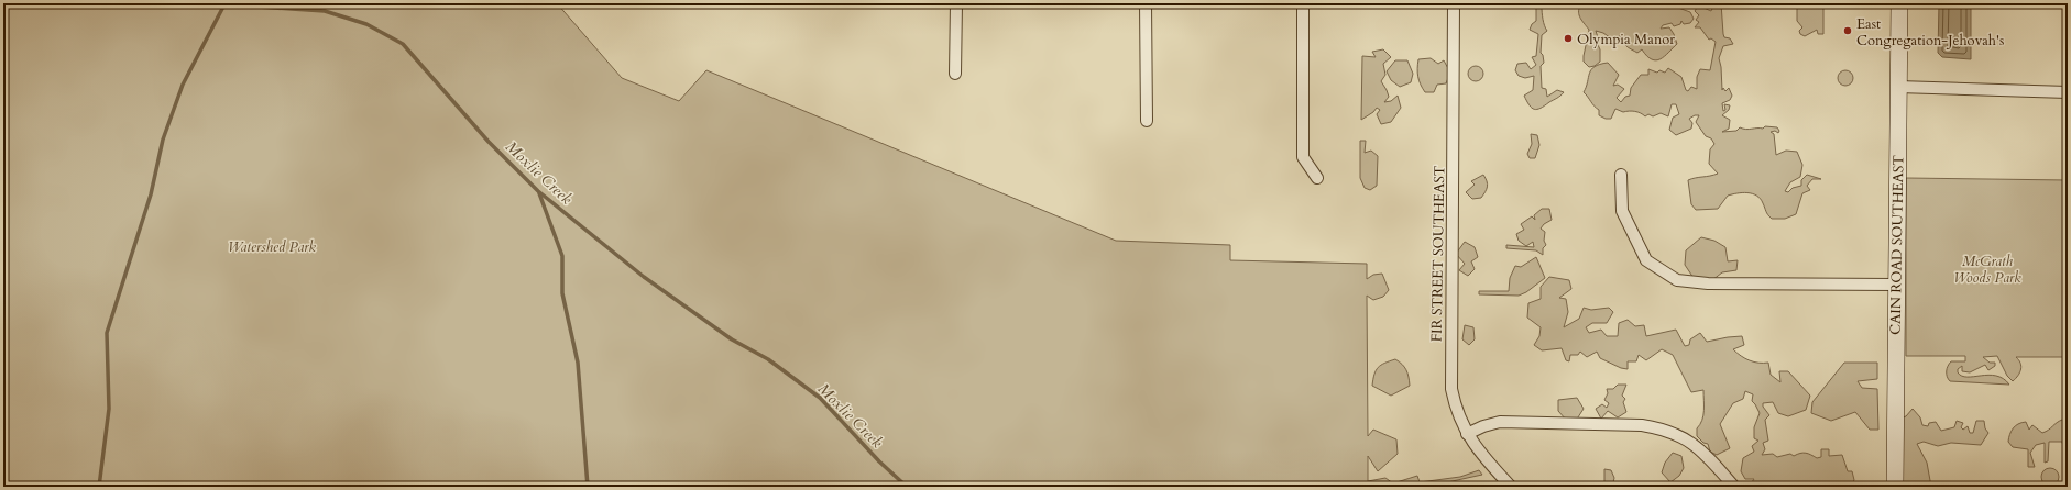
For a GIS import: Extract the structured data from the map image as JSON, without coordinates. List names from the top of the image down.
{
  "streets": {
    "street": ["CAIN ROAD SOUTHEAST", "FIR STREET SOUTHEAST"]
  },
  "water": ["Moxlie Creek"],
  "parks": ["Watershed Park", "McGrath Woods Park"],
  "places": ["East Congregation-Jehovah's", "Olympia Manor"]
}
